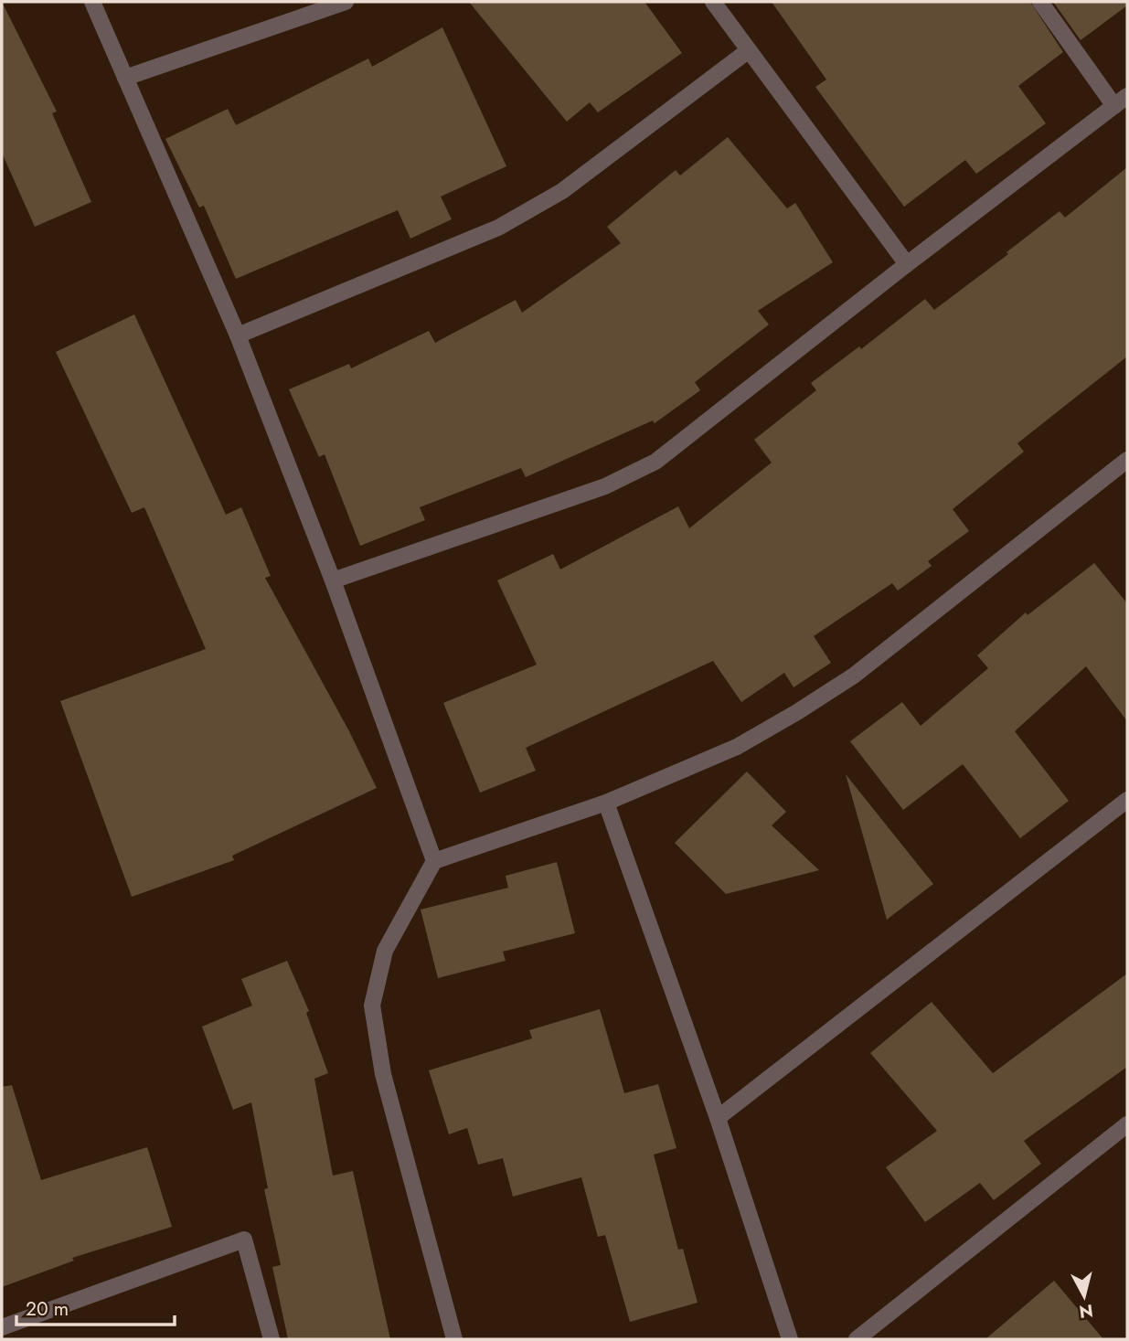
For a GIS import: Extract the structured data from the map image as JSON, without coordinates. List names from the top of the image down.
{
  "scale_bar": "20 m",
  "north": "bottom"
}
